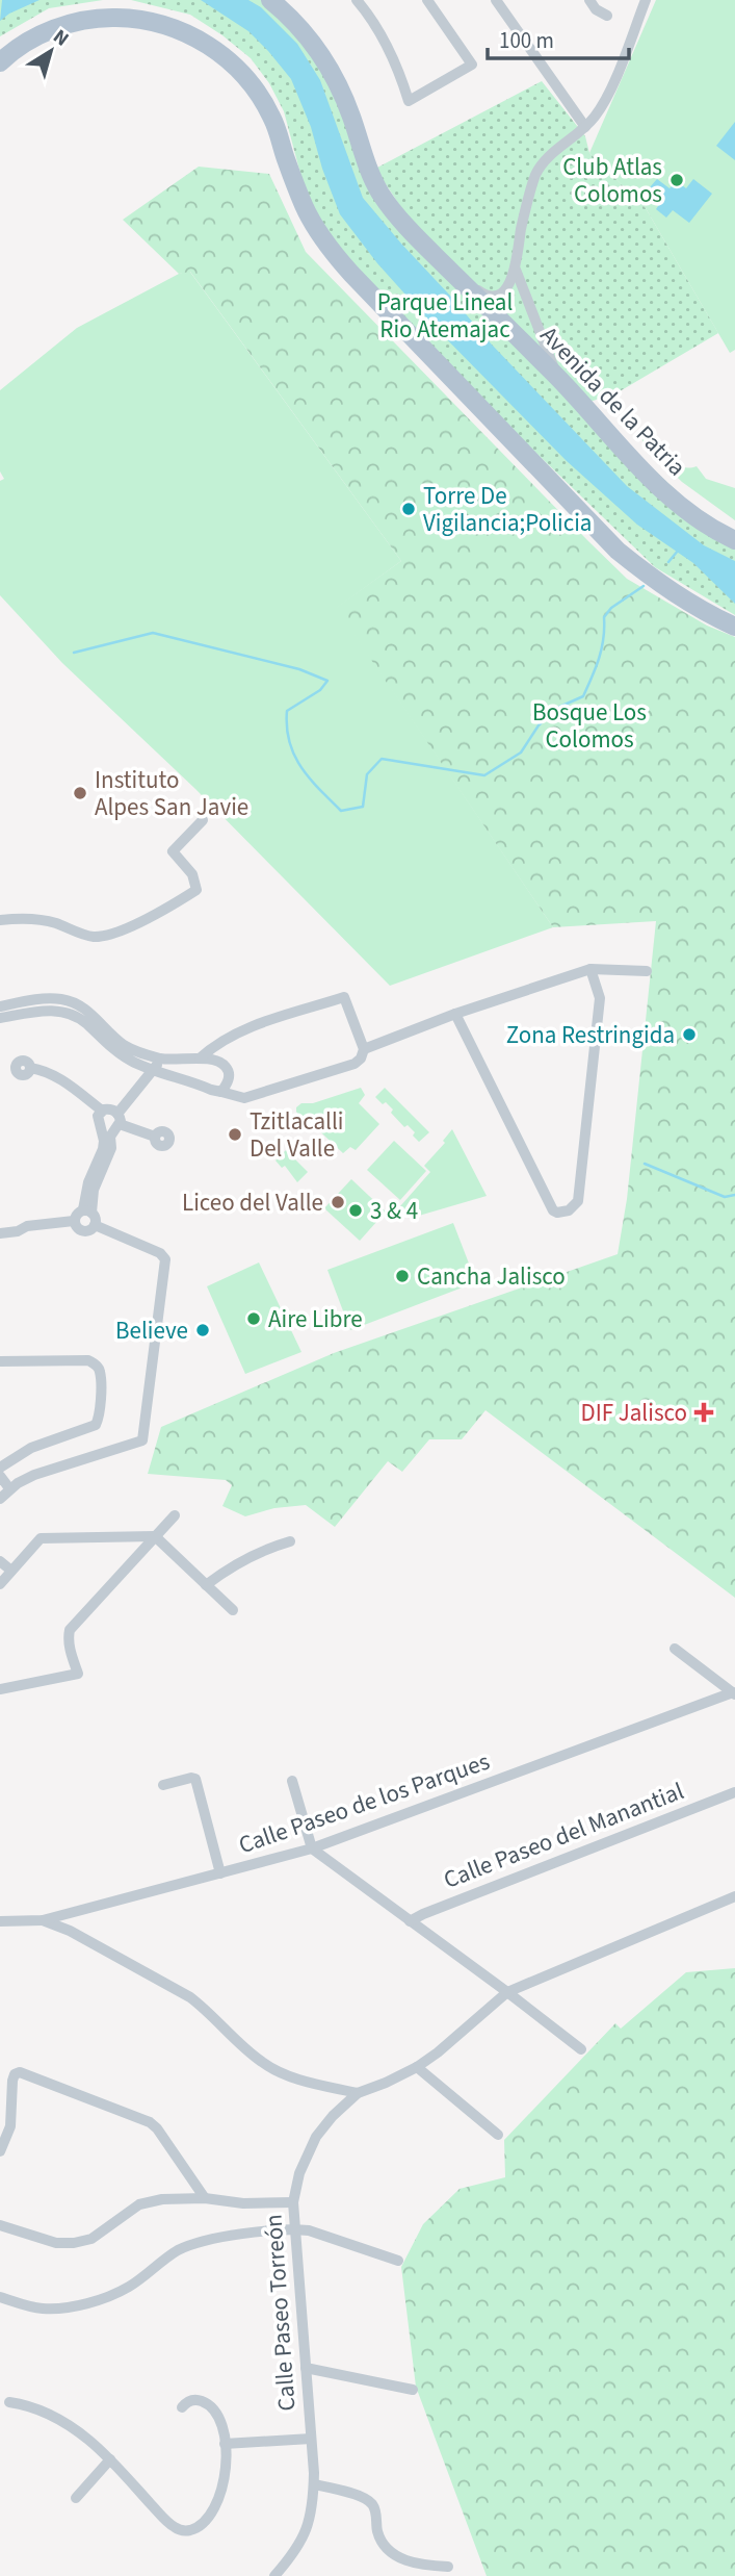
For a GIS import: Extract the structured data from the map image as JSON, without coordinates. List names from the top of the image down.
{
  "streets": {
    "main road": ["Avenida de la Patria"],
    "street": ["Calle Paseo de los Parques", "Calle Paseo del Manantial", "Calle Paseo Torreón"]
  },
  "parks": ["Parque Lineal Rio Atemajac", "Bosque Los Colomos"],
  "places": {
    "other": [
      "Club Atlas Colomos",
      "Torre De Vigilancia;Policia",
      "Instituto Alpes San Javie",
      "Zona Restringida",
      "Tzitlacalli Del Valle",
      "Liceo del Valle",
      "3 & 4",
      "Cancha Jalisco",
      "Aire Libre",
      "Believe"
    ],
    "health": ["DIF Jalisco"]
  },
  "scale_bar": "100 m",
  "north": "top right"
}
